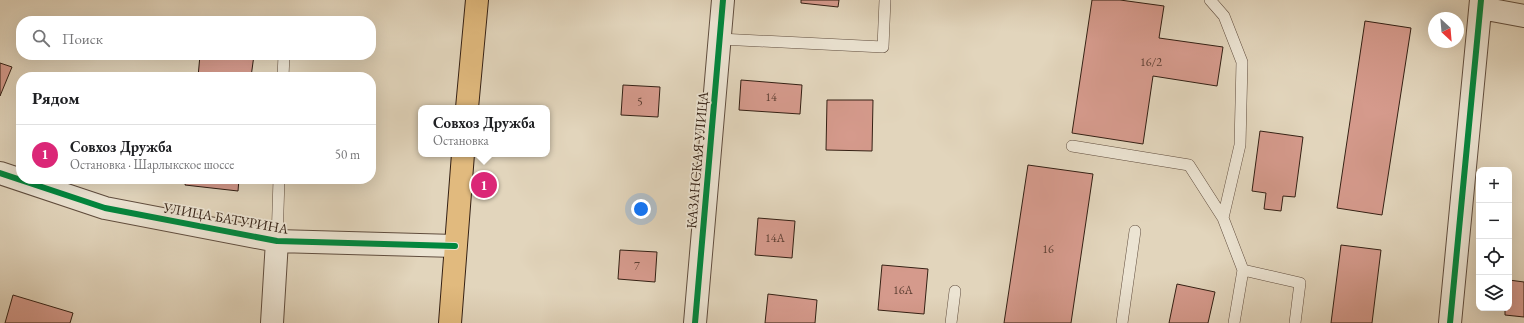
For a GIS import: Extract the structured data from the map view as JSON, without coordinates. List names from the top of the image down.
{
  "streets": {
    "street": ["КАЗАНСКАЯ УЛИЦА", "УЛИЦА БАТУРИНА"]
  },
  "house_numbers": [
    "16/2",
    "14",
    "5",
    "14А",
    "16",
    "7",
    "16А"
  ],
  "north": "bottom right",
  "page": {
    "search": "Поиск",
    "heading": "Рядом",
    "popup": ["Совхоз Дружба", "Остановка"],
    "list": [
      {
        "mark": "1",
        "name": "Совхоз Дружба",
        "note": "Остановка · Шарлыкское шоссе",
        "value": "50 m"
      }
    ],
    "map_buttons": ["+", "−"],
    "pins": "1"
  }
}
